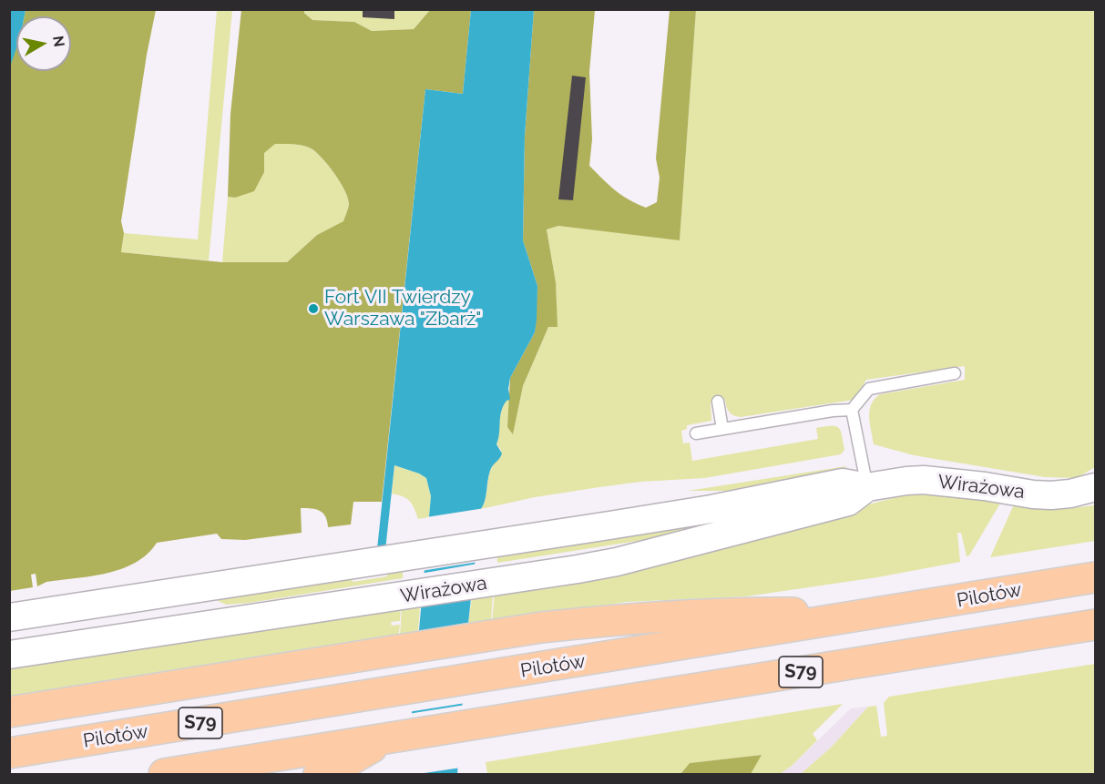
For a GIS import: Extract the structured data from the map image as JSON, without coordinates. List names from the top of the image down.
{
  "streets": {
    "highway": ["Pilotów", "S79"],
    "street": ["Wirażowa"]
  },
  "places": ["Fort VII Twierdzy Warszawa \"Zbarż\""],
  "north": "right"
}
